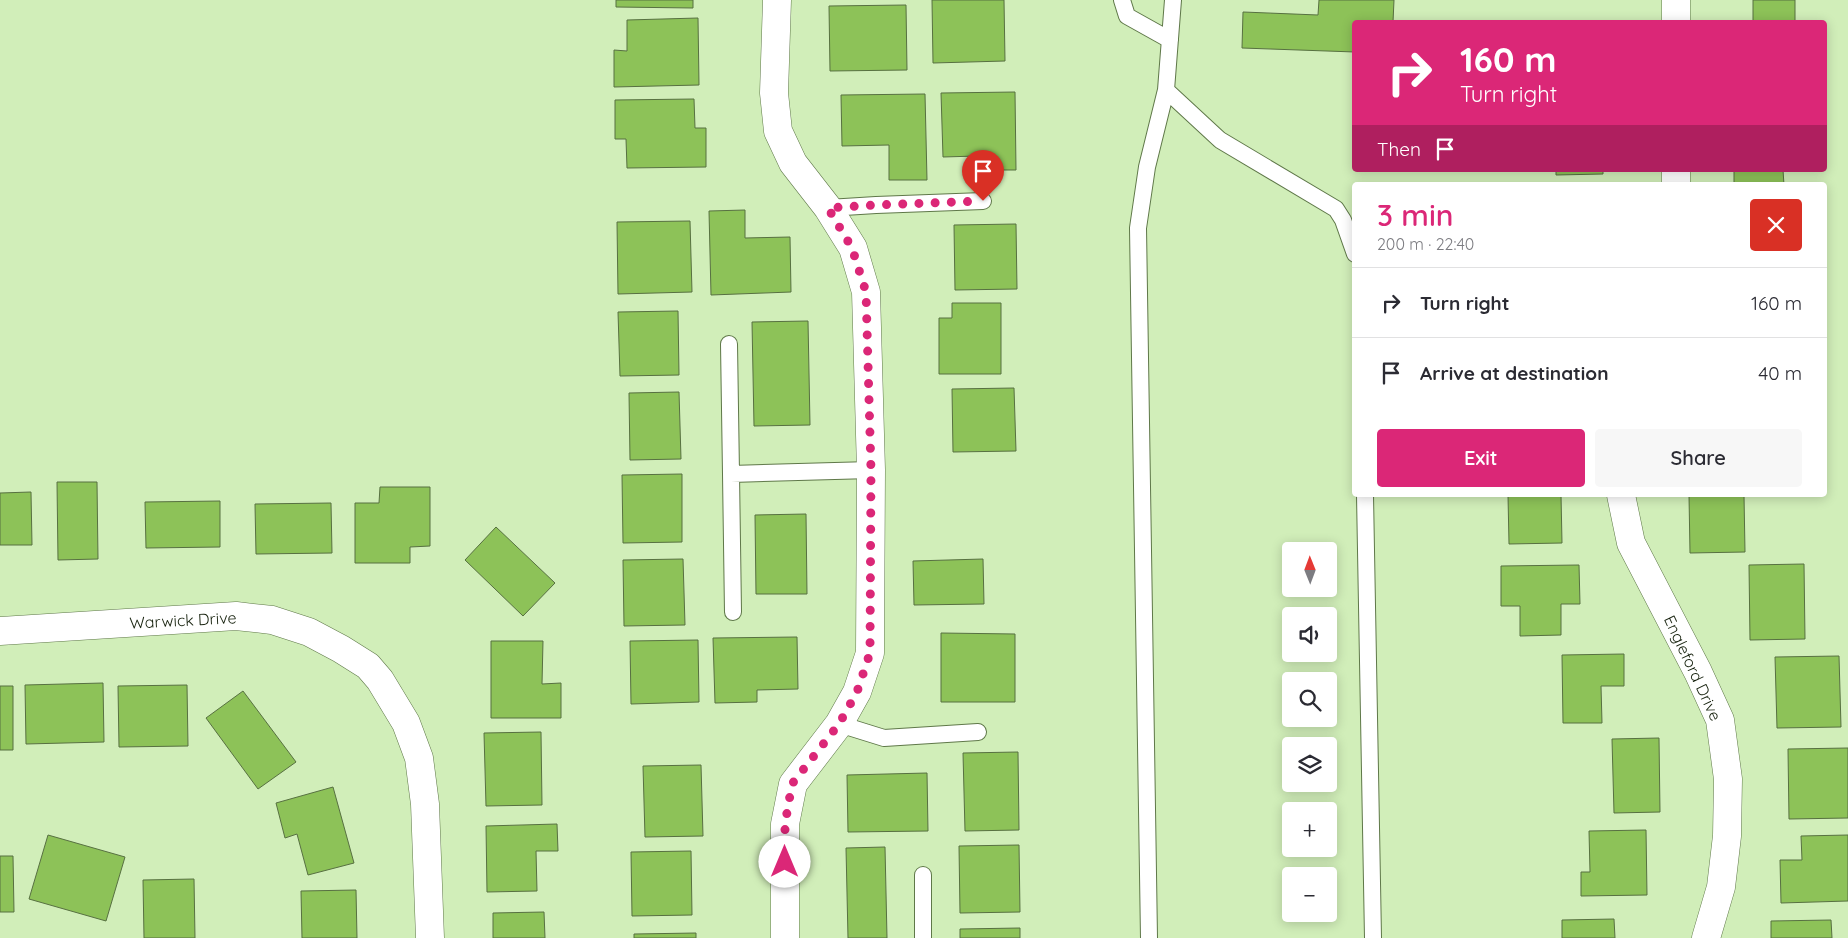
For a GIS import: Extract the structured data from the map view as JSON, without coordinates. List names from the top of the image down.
{
  "streets": {
    "street": ["Warwick Drive", "Engleford Drive"]
  },
  "north": "top",
  "page": {
    "turn": ["160 m", "Turn right"],
    "then": "Then",
    "heading": ["3 min", "200 m · 22:40"],
    "list": [
      {
        "name": "Turn right",
        "value": "160 m"
      },
      {
        "name": "Arrive at destination",
        "value": "40 m"
      }
    ],
    "buttons": ["Exit", "Share"],
    "map_buttons": ["+", "−"]
  }
}
